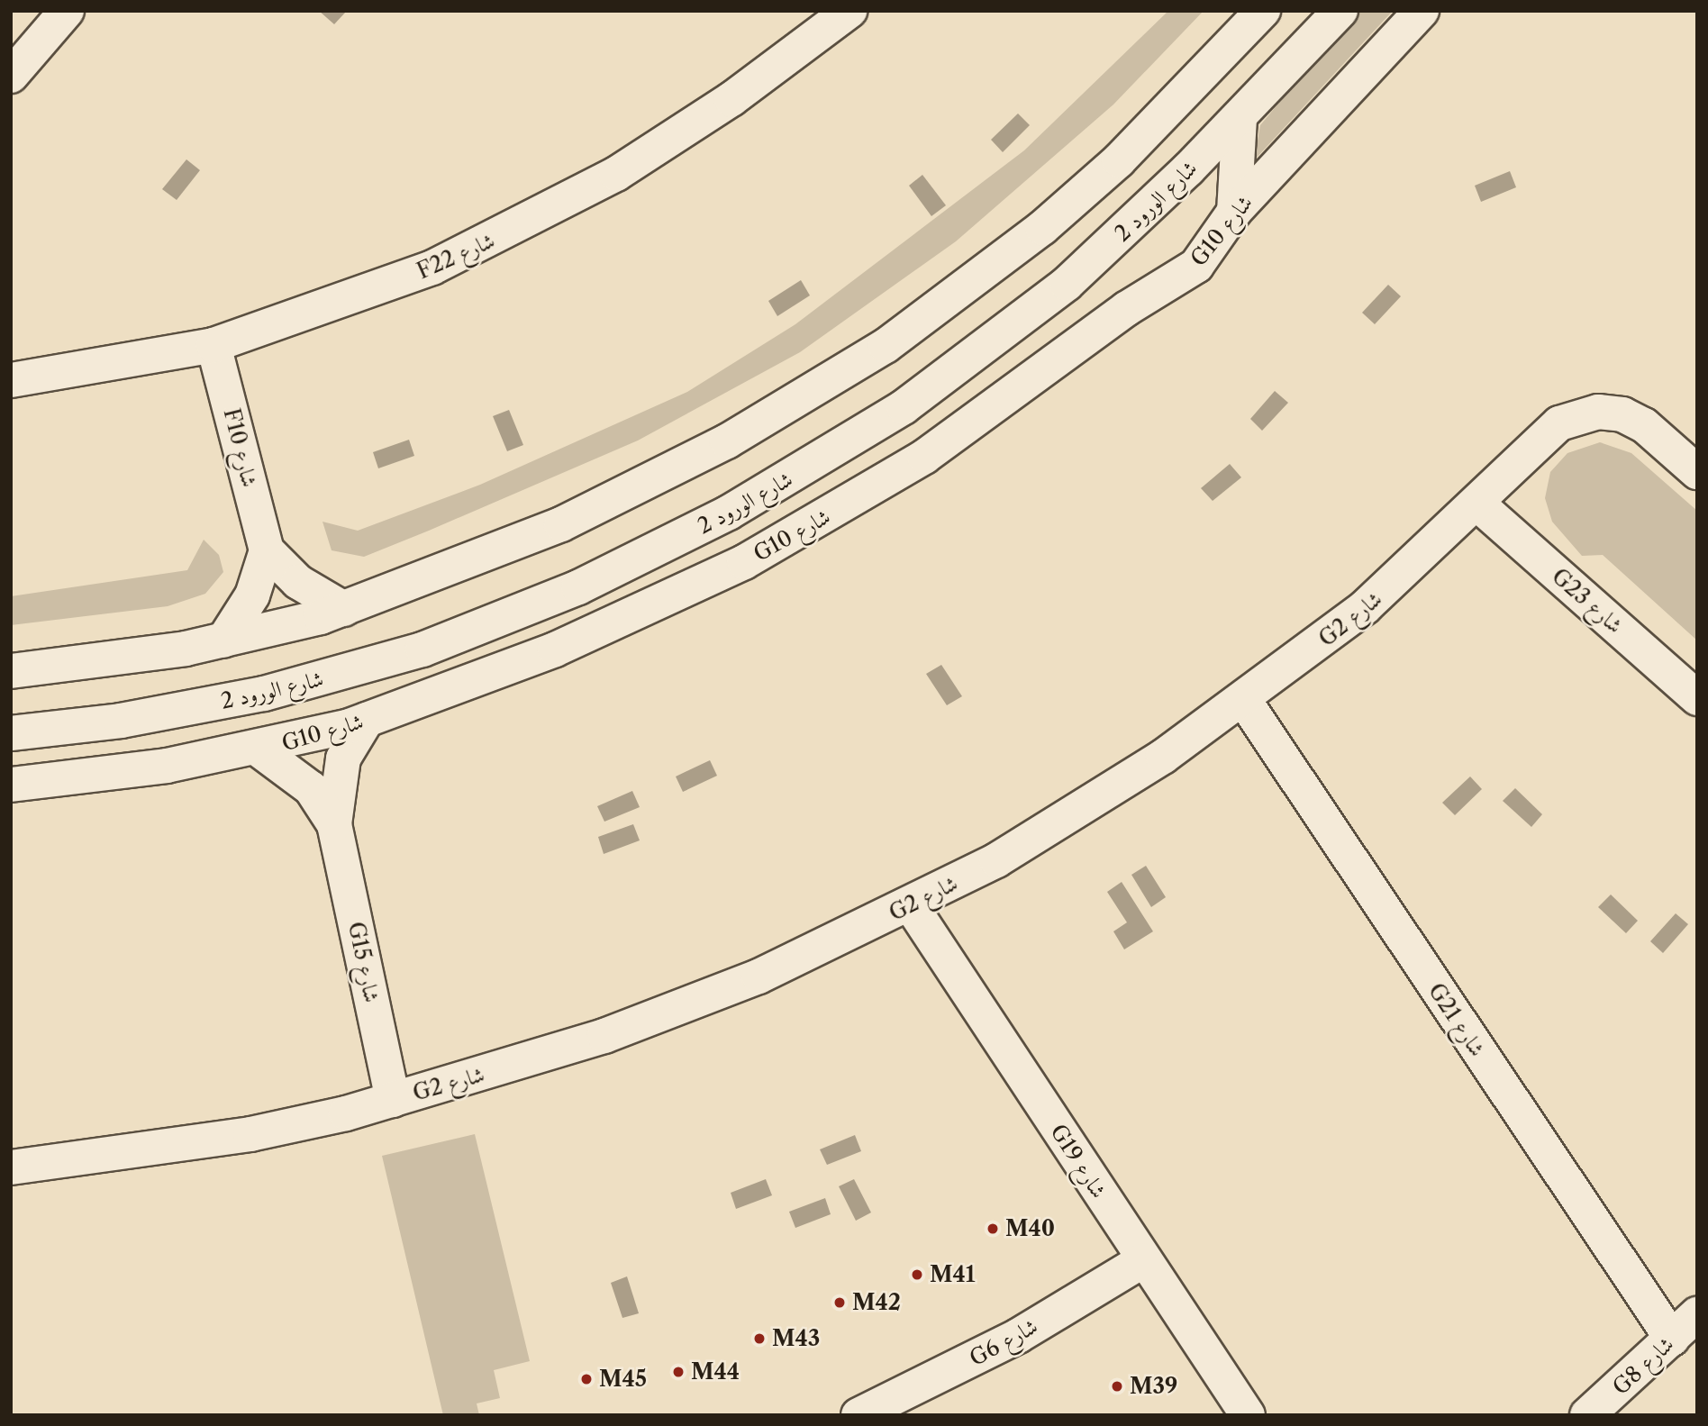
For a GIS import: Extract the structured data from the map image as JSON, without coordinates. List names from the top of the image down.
{
  "streets": {
    "street": [
      "شارع الورود 2",
      "G10 شارع",
      "F22 شارع",
      "F10 شارع",
      "G23 شارع",
      "G2 شارع",
      "G15 شارع",
      "G21 شارع",
      "G19 شارع",
      "G6 شارع",
      "G8 شارع"
    ]
  },
  "crossings": [
    ["G10 شارع", "G15 شارع"],
    ["F22 شارع", "F10 شارع"],
    ["G23 شارع", "G2 شارع"],
    ["G2 شارع", "G15 شارع"],
    ["G2 شارع", "G21 شارع"],
    ["G2 شارع", "G19 شارع"],
    ["G21 شارع", "G8 شارع"],
    ["G19 شارع", "G6 شارع"]
  ],
  "places": [
    "M40",
    "M41",
    "M42",
    "M43",
    "M44",
    "M45",
    "M39"
  ]
}
